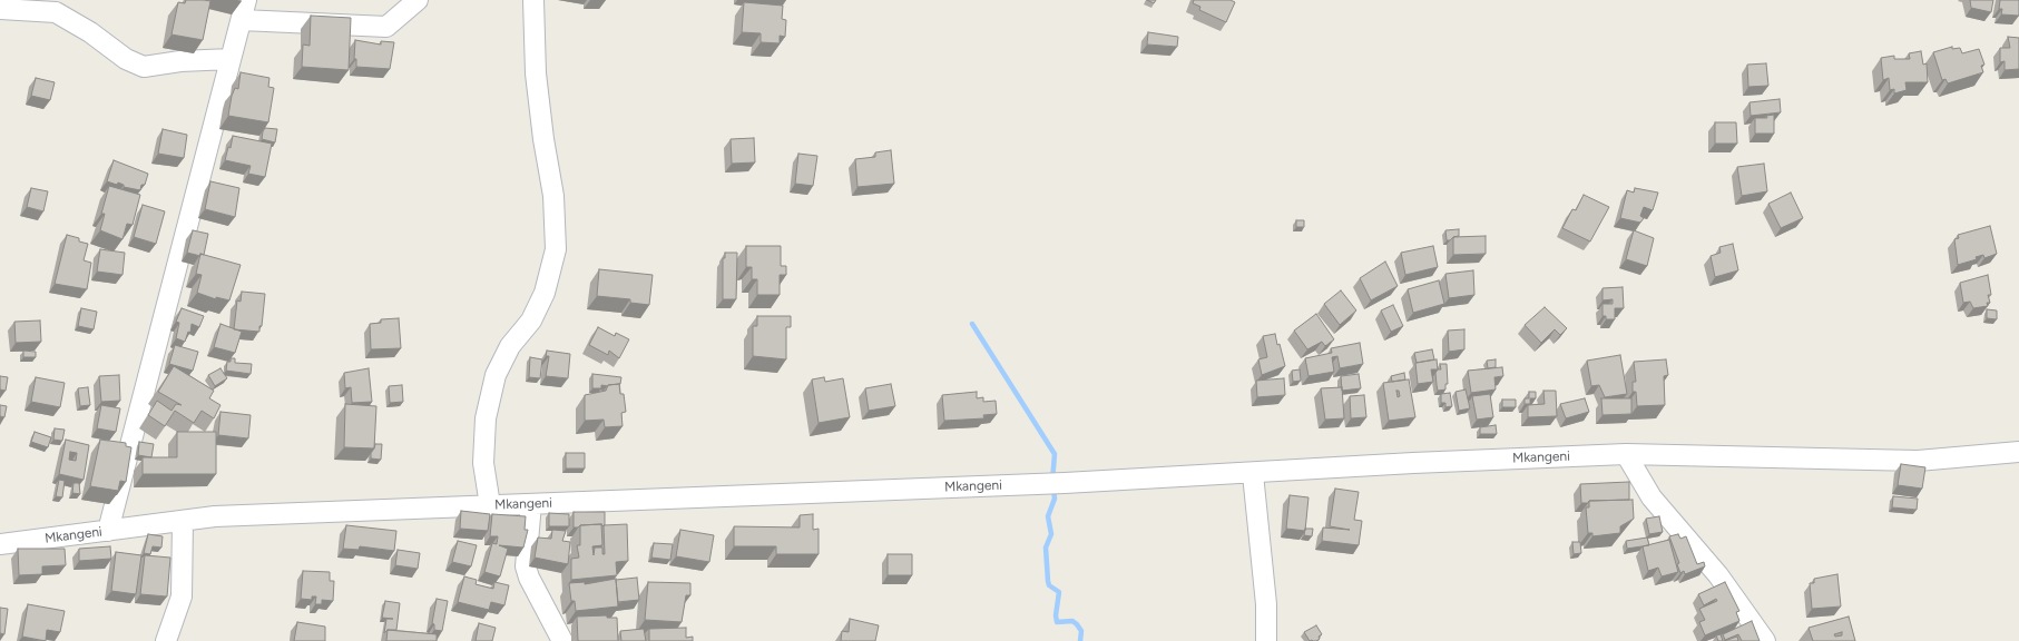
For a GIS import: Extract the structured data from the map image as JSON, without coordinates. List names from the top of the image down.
{
  "streets": {
    "street": ["Mkangeni"]
  }
}
